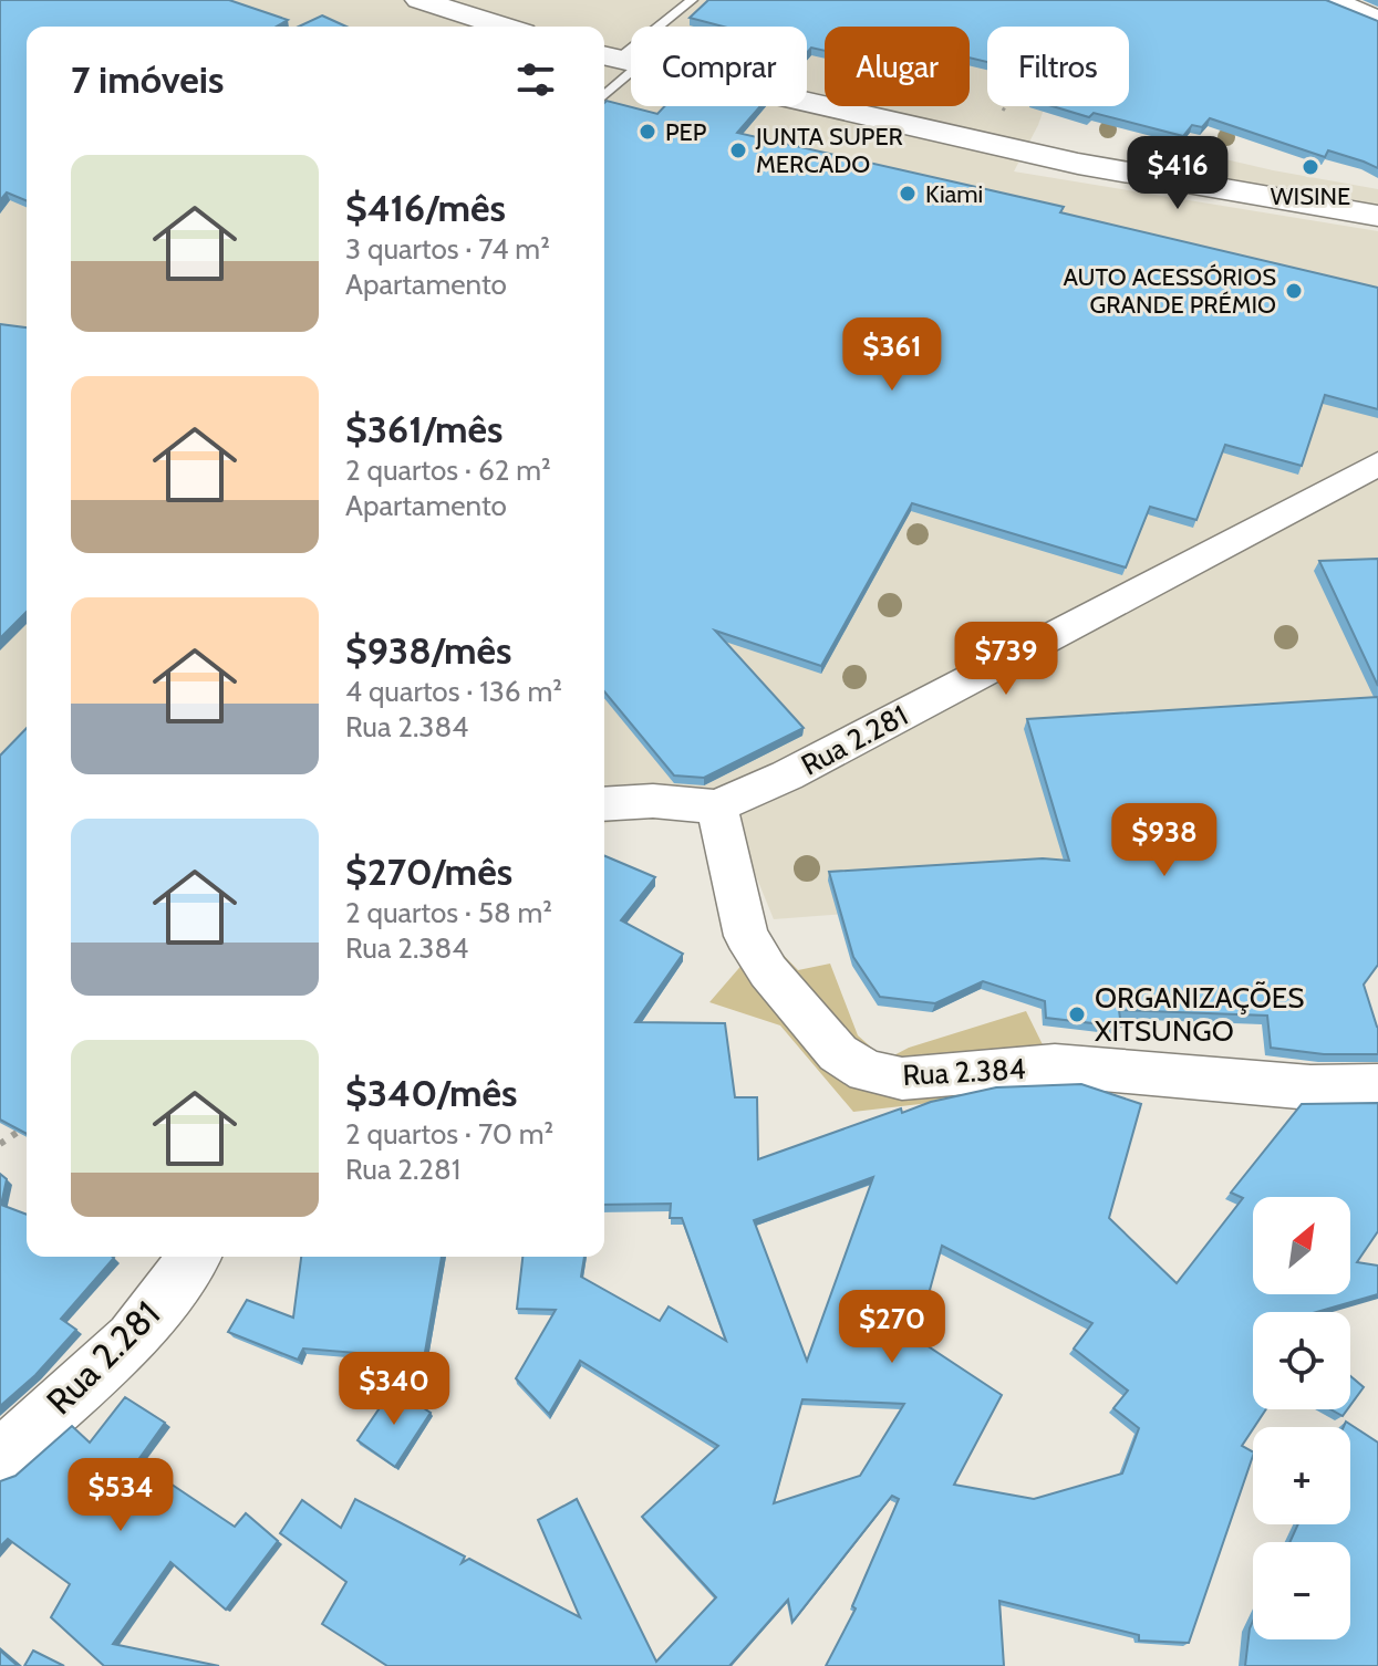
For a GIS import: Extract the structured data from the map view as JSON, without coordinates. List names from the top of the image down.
{
  "streets": {
    "street": ["Rua 2.281", "Rua 2.384"]
  },
  "crossings": [
    ["Rua 2.281", "Rua 2.384"]
  ],
  "places": [
    "PEP",
    "JUNTA SUPER MERCADO",
    "WISINE",
    "Kiami",
    "AUTO ACESSÓRIOS GRANDE PRÉMIO",
    "ORGANIZAÇÕES XITSUNGO"
  ],
  "north": "top right",
  "page": {
    "chip": ["Comprar", "Alugar", "Filtros"],
    "heading": "7 imóveis",
    "list": [
      {
        "name": "$416/mês",
        "note": "3 quartos · 74 m² · Apartamento"
      },
      {
        "name": "$361/mês",
        "note": "2 quartos · 62 m² · Apartamento"
      },
      {
        "name": "$938/mês",
        "note": "4 quartos · 136 m² · Rua 2.384"
      },
      {
        "name": "$270/mês",
        "note": "2 quartos · 58 m² · Rua 2.384"
      },
      {
        "name": "$340/mês",
        "note": "2 quartos · 70 m² · Rua 2.281"
      }
    ],
    "price": [
      "$416",
      "$361",
      "$739",
      "$938",
      "$270",
      "$340",
      "$534"
    ],
    "map_buttons": ["+", "−"]
  }
}
